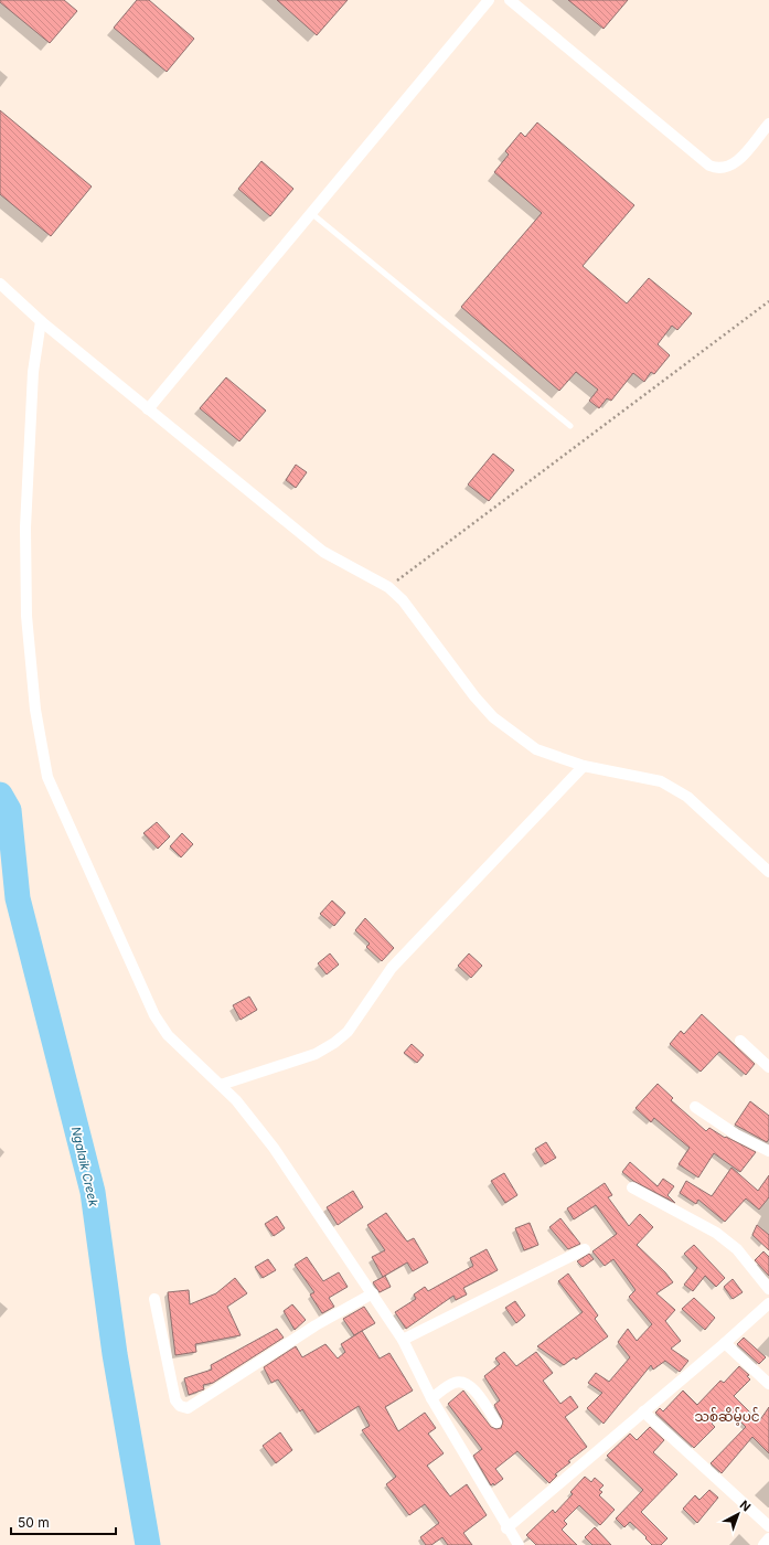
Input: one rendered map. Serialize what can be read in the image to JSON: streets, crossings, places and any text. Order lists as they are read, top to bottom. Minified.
{"districts":["သစ်ဆိမ့်ပင်"],"water":["Ngalaik Creek"],"scale_bar":"50 m","north":"top right"}
